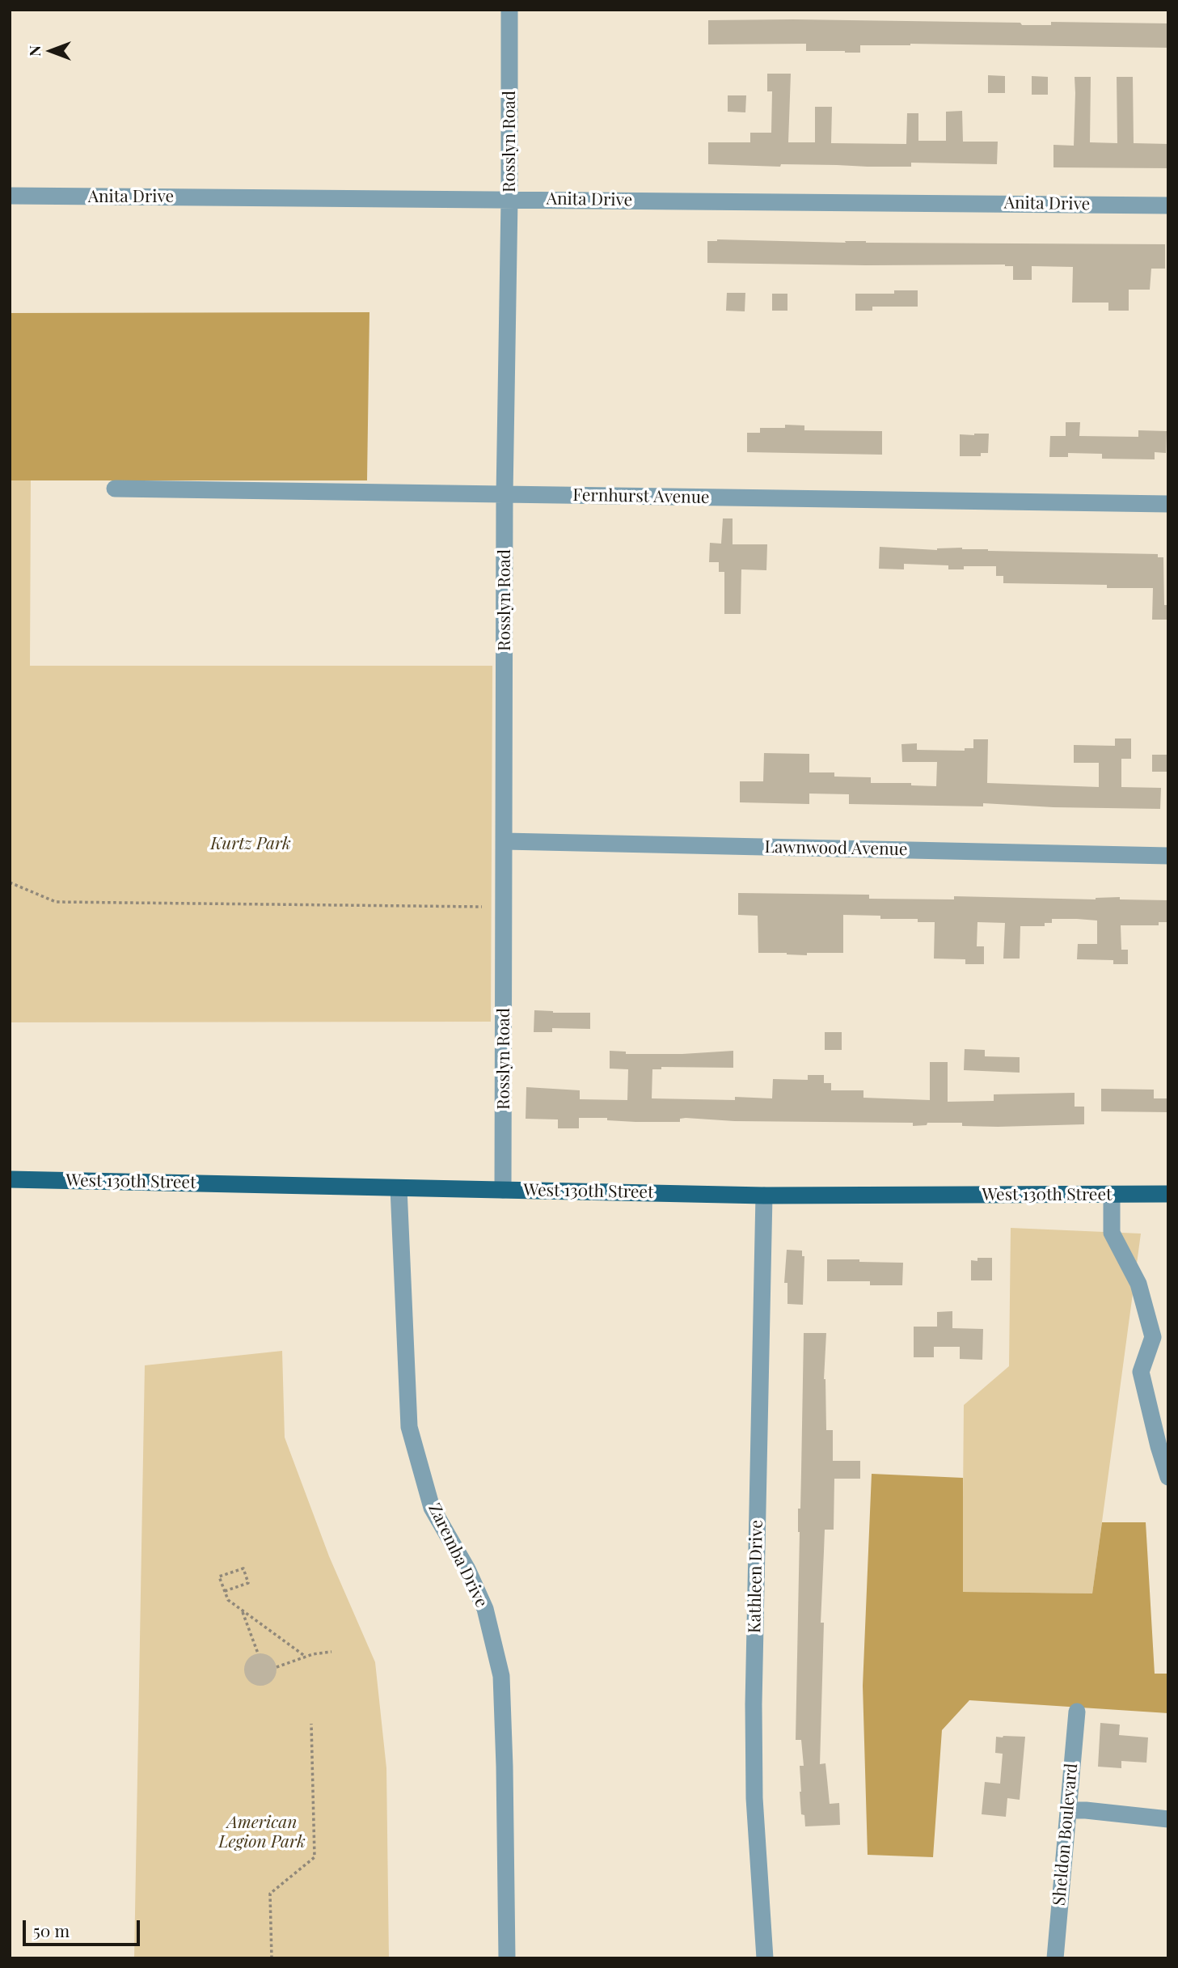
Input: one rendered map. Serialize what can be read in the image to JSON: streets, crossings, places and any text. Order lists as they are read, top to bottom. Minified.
{"streets":{"main road":["West 130th Street"],"street":["Rosslyn Road","Anita Drive","Fernhurst Avenue","Lawnwood Avenue","Zaremba Drive","Kathleen Drive","Sheldon Boulevard"]},"crossings":[["Rosslyn Road","Anita Drive"],["Rosslyn Road","Fernhurst Avenue"],["Rosslyn Road","Lawnwood Avenue"],["Rosslyn Road","West 130th Street"],["West 130th Street","Zaremba Drive"],["West 130th Street","Kathleen Drive"]],"parks":["Kurtz Park","American Legion Park"],"scale_bar":"50 m","north":"left"}
